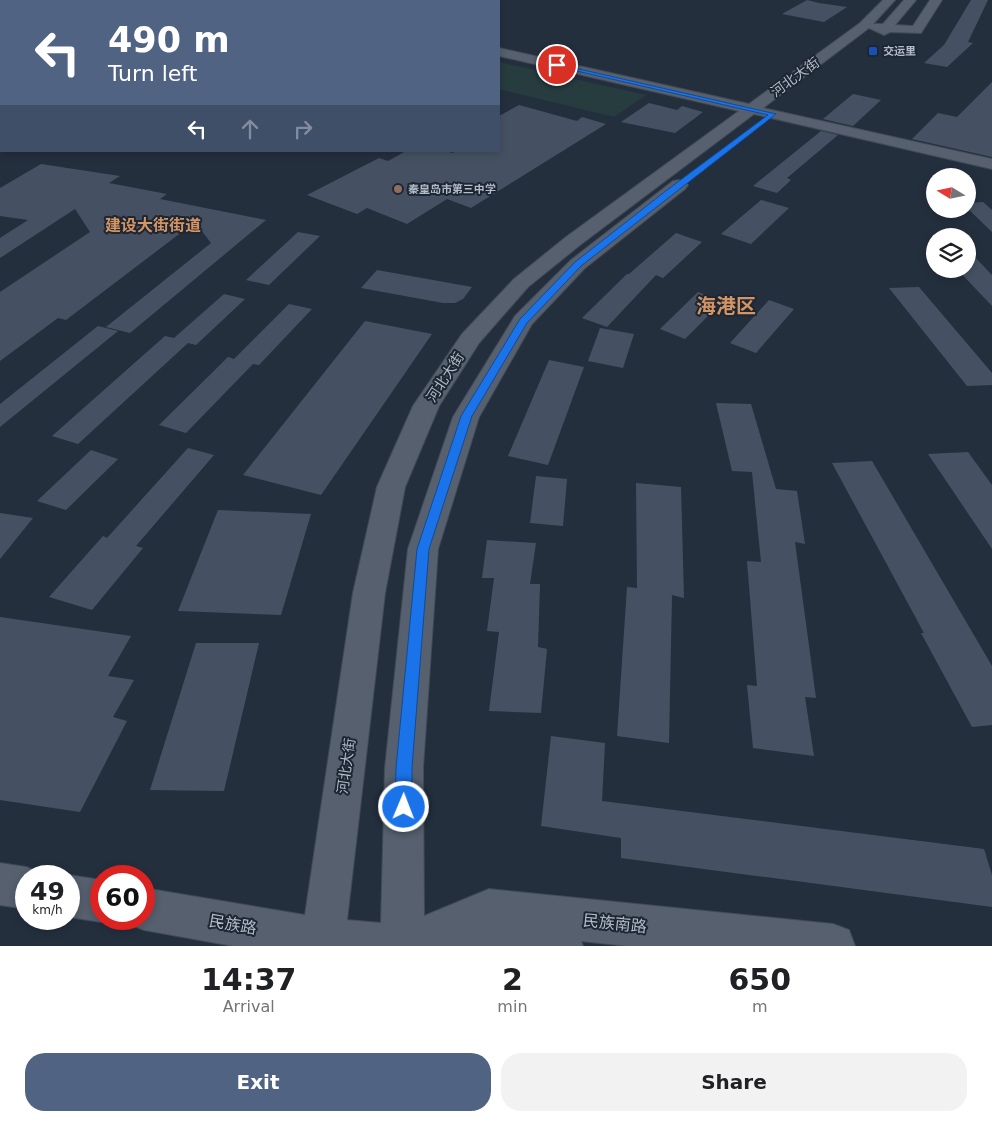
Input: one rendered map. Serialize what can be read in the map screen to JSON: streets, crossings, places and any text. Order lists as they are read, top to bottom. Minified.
{"streets":{"main road":["河北大街","民族南路","民族路"]},"crossings":[["河北大街","民族路"]],"districts":["建设大街街道","海港区"],"places":{"transit":["交运里"],"other":["秦皇岛市第三中学"]},"north":"left","page":{"turn":["490 m","Turn left"],"speed":"49 km/h","limit":"60","eta":["14:37","Arrival","2","min","650","m"],"buttons":["Exit","Share"]}}
